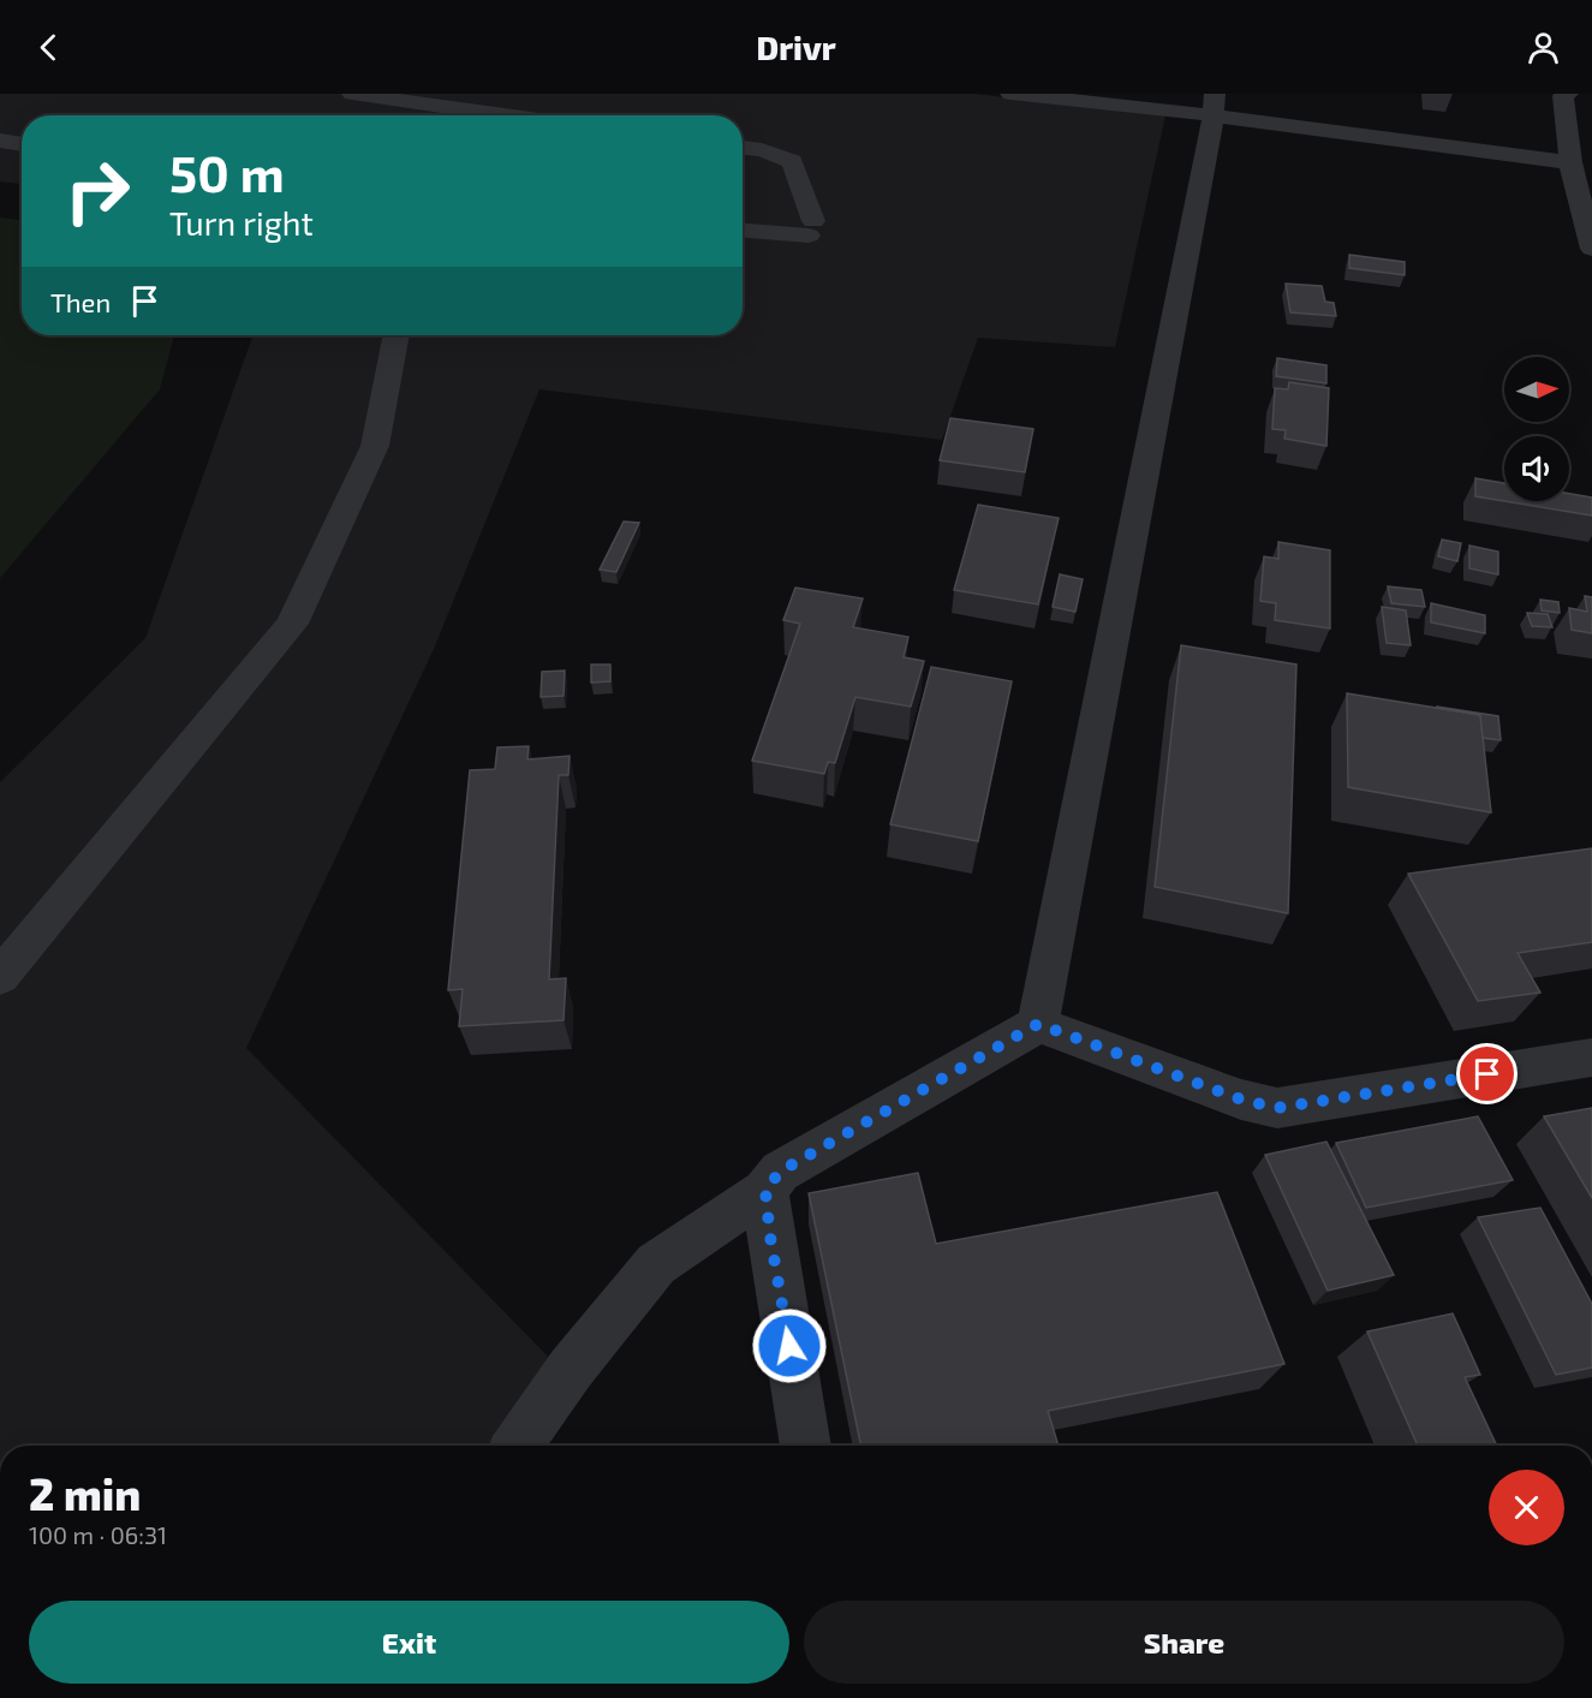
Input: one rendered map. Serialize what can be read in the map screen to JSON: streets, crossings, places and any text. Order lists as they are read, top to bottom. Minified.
{"north":"right","page":{"header":"Drivr","turn":["50 m","Turn right"],"then":"Then","heading":["2 min","100 m · 06:31"],"buttons":["Exit","Share"]}}
